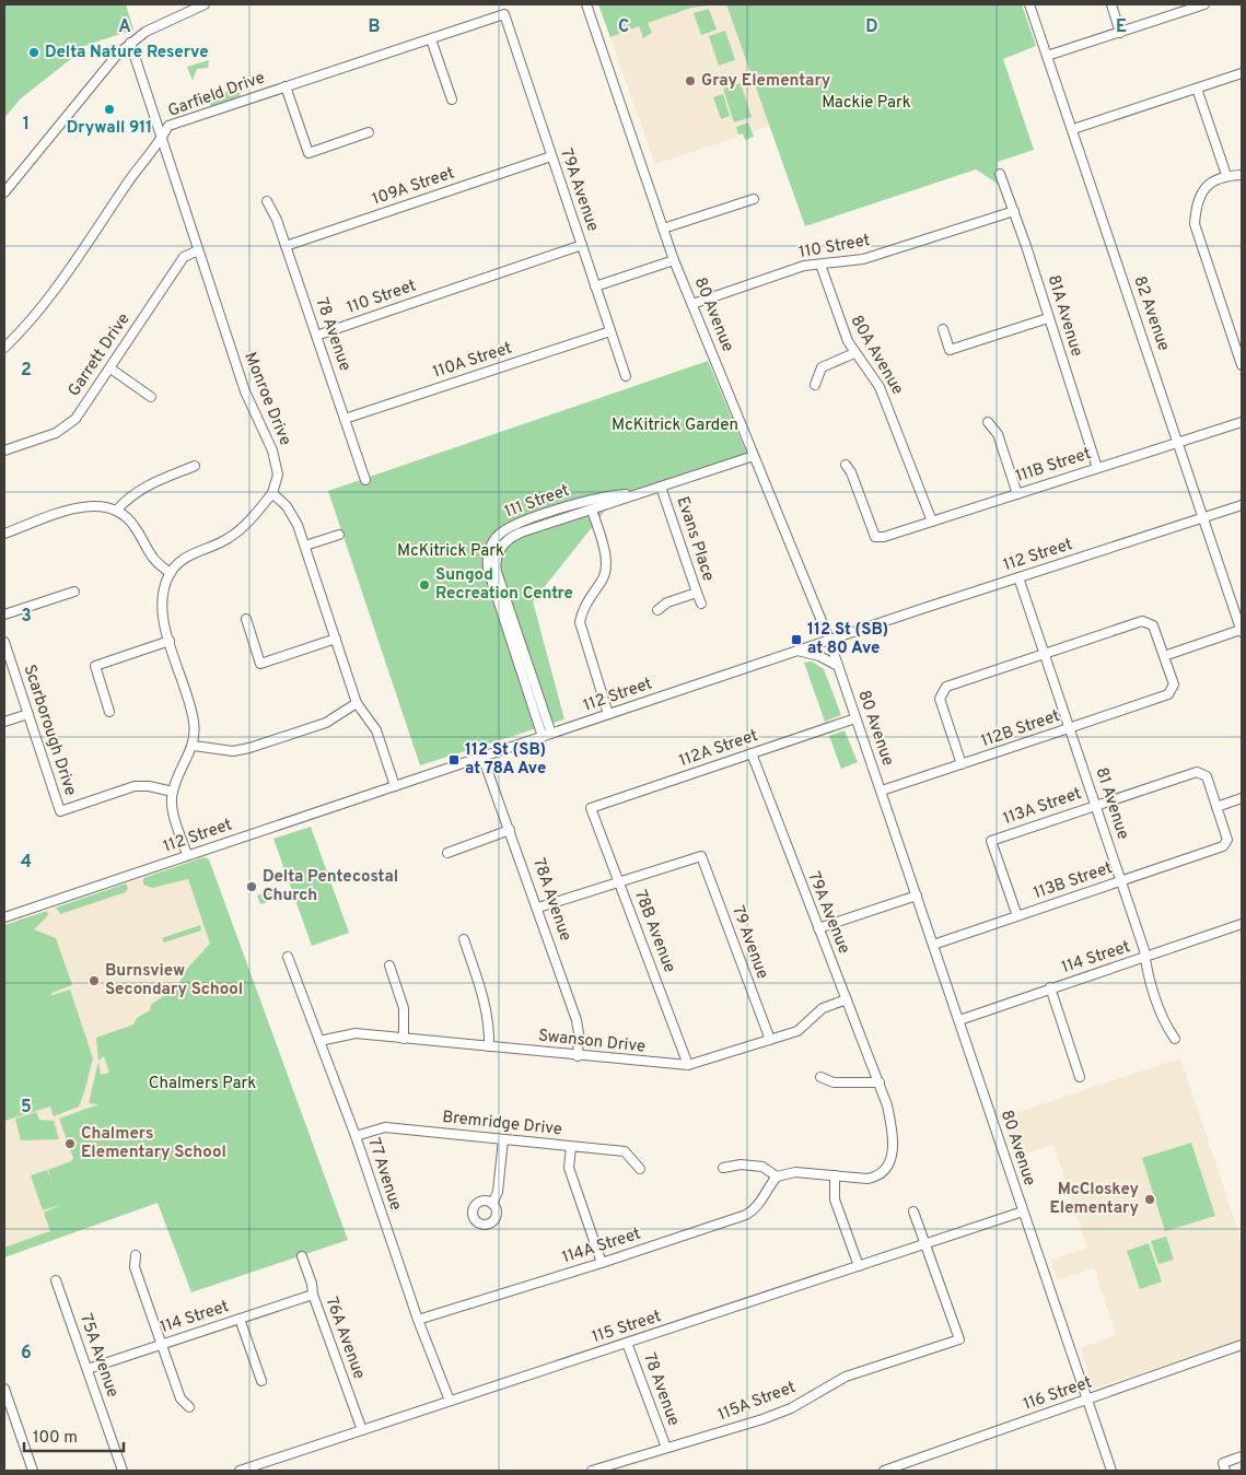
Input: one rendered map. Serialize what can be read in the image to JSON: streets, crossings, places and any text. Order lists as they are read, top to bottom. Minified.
{"streets":{"street":["Garfield Drive","109A Street","79A Avenue","110 Street","82 Avenue","80 Avenue","81A Avenue","78 Avenue","Garrett Drive","80A Avenue","110A Street","Monroe Drive","111B Street","111 Street","Evans Place","112 Street","112B Street","Scarborough Drive","112A Street","81 Avenue","113A Street","113B Street","78A Avenue","78B Avenue","79 Avenue","114 Street","Swanson Drive","Bremridge Drive","77 Avenue","114A Street","115 Street","76A Avenue","75A Avenue","116 Street","115A Street"]},"crossings":[["Garfield Drive","79A Avenue"],["Garfield Drive","Monroe Drive"],["109A Street","79A Avenue"],["109A Street","78 Avenue"],["79A Avenue","110 Street"],["79A Avenue","110A Street"],["79A Avenue","112A Street"],["79A Avenue","Swanson Drive"],["110 Street","80 Avenue"],["110 Street","81A Avenue"],["110 Street","78 Avenue"],["110 Street","80A Avenue"],["82 Avenue","111B Street"],["82 Avenue","112 Street"],["80 Avenue","111 Street"],["80 Avenue","112 Street"],["80 Avenue","112B Street"],["80 Avenue","112A Street"],["80 Avenue","113B Street"],["80 Avenue","114 Street"],["80 Avenue","115 Street"],["80 Avenue","116 Street"],["81A Avenue","111B Street"],["78 Avenue","110A Street"],["78 Avenue","115 Street"],["78 Avenue","115A Street"],["Garrett Drive","Monroe Drive"],["80A Avenue","111B Street"],["111 Street","Evans Place"],["111 Street","112 Street"],["112 Street","81 Avenue"],["112 Street","78A Avenue"],["112B Street","81 Avenue"],["112A Street","78B Avenue"],["81 Avenue","113A Street"],["81 Avenue","113B Street"],["81 Avenue","114 Street"],["113A Street","113B Street"],["78A Avenue","Swanson Drive"],["78B Avenue","79 Avenue"],["78B Avenue","Swanson Drive"],["79 Avenue","Swanson Drive"],["114 Street","76A Avenue"],["114 Street","75A Avenue"],["Swanson Drive","77 Avenue"],["Bremridge Drive","77 Avenue"],["77 Avenue","114A Street"],["77 Avenue","115 Street"],["115 Street","76A Avenue"],["115 Street","115A Street"]],"parks":["Mackie Park","McKitrick Garden","McKitrick Park","Chalmers Park"],"places":{"other":["Delta Nature Reserve","Gray Elementary","Drywall 911","Sungod Recreation Centre","Delta Pentecostal Church","Burnsview Secondary School","Chalmers Elementary School","McCloskey Elementary"],"transit":["112 St (SB) at 80 Ave","112 St (SB) at 78A Ave"]},"scale_bar":"100 m","grid":{"columns":["A","B","C","D","E"],"rows":["1","2","3","4","5","6"]}}
